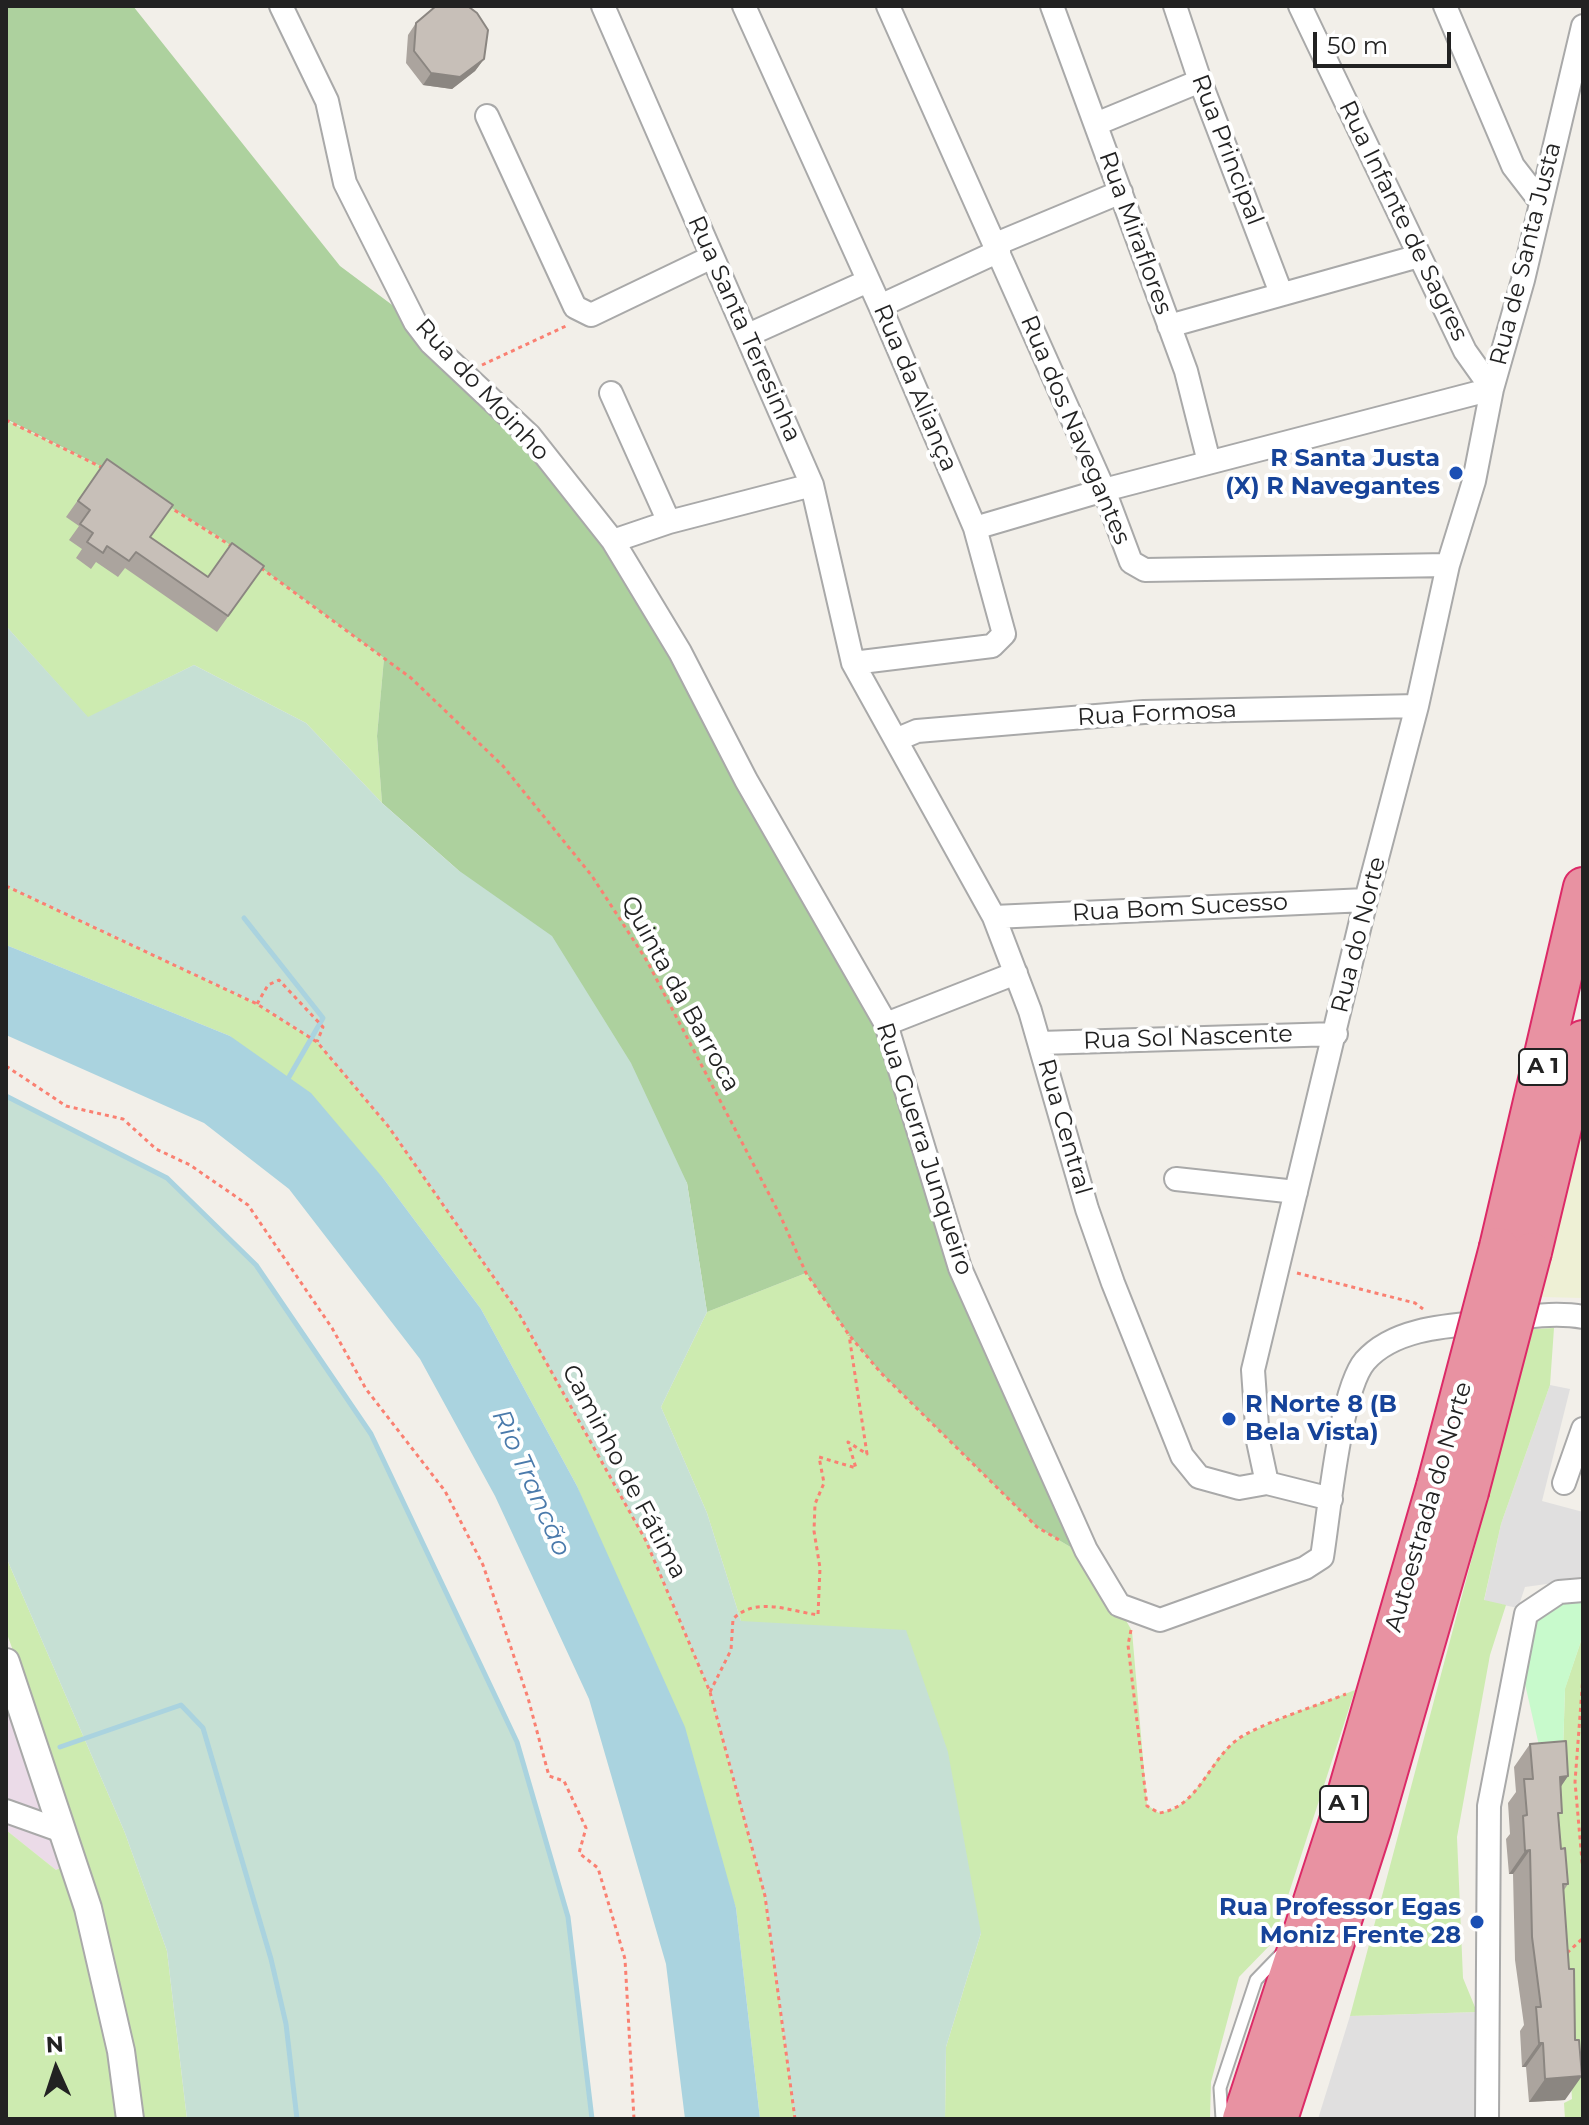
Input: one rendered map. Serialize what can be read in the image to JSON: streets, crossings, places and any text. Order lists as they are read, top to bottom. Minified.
{"streets":{"highway":["A 1","Autoestrada do Norte"],"street":["Rua Principal","Rua Infante de Sagres","Rua Miraflores","Rua de Santa Justa","Rua Santa Teresinha","Rua da Aliança","Rua do Moinho","Rua dos Navegantes","Rua Formosa","Rua Bom Sucesso","Rua do Norte","Rua Sol Nascente","Rua Central","Rua Guerra Junqueiro"],"path":["Quinta da Barroca","Caminho de Fátima"]},"crossings":[["Rua Infante de Sagres","Rua de Santa Justa"],["Rua Infante de Sagres","Rua do Norte"],["Rua de Santa Justa","Rua do Norte"],["Rua Santa Teresinha","Rua da Aliança"],["Rua Santa Teresinha","Rua Central"],["Rua da Aliança","Rua Central"],["Rua do Moinho","Rua Guerra Junqueiro"],["Rua dos Navegantes","Rua do Norte"],["Rua Formosa","Rua do Norte"],["Rua Formosa","Rua Central"],["Rua Bom Sucesso","Rua do Norte"],["Rua Bom Sucesso","Rua Central"],["Rua do Norte","Rua Sol Nascente"],["Rua do Norte","Rua Central"],["Quinta da Barroca","Rua Guerra Junqueiro"],["Rua Sol Nascente","Rua Central"],["Rua Central","Rua Guerra Junqueiro"]],"water":["Rio Trancão"],"places":["R Santa Justa (X) R Navegantes","R Norte 8 (B Bela Vista)","Rua Professor Egas Moniz Frente 28"],"scale_bar":"50 m","north":"top"}
